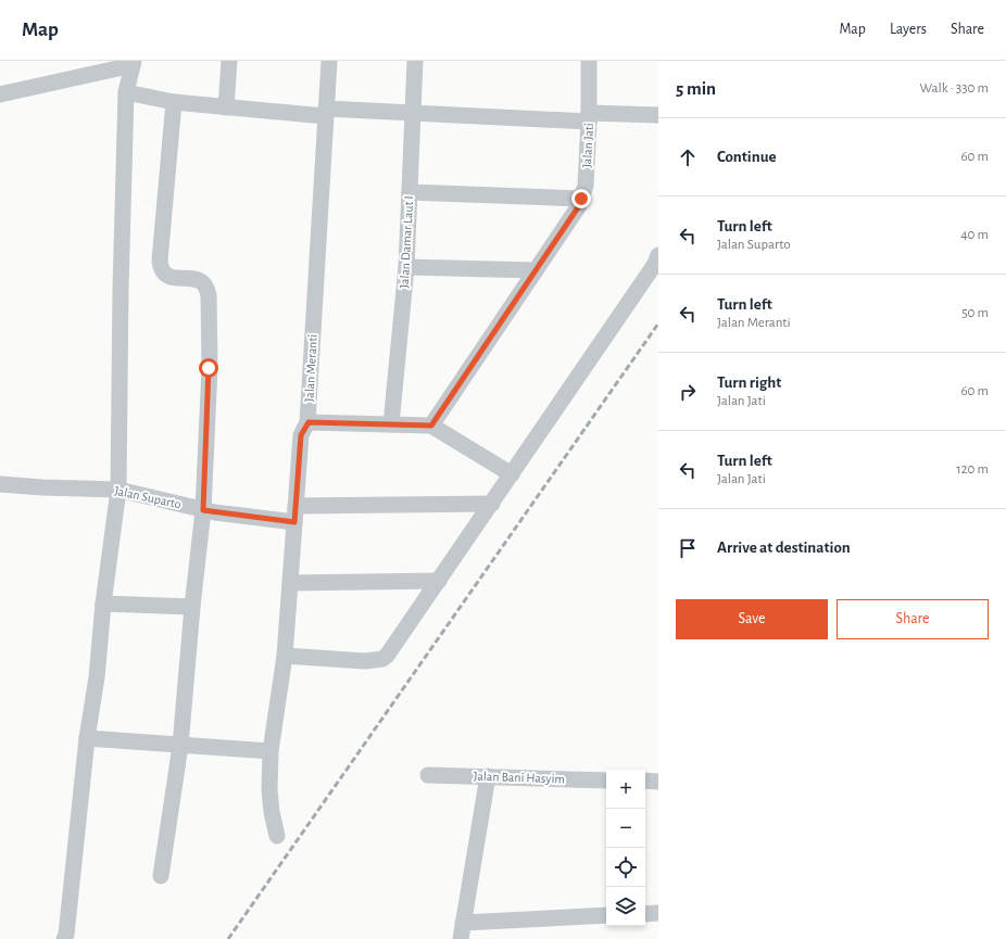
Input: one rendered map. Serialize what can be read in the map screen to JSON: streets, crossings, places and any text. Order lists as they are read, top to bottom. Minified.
{"streets":{"street":["Jalan Jati","Jalan Damar Laut I","Jalan Meranti","Jalan Suparto","Jalan Bani Hasyim"]},"crossings":[["Jalan Meranti","Jalan Suparto"]],"page":{"header":"Map","nav":["Map","Layers","Share"],"heading":["5 min","Walk · 330 m"],"list":[["Continue","60 m"],["Turn left","Jalan Suparto","40 m"],["Turn left","Jalan Meranti","50 m"],["Turn right","Jalan Jati","60 m"],["Turn left","Jalan Jati","120 m"],"Arrive at destination"],"buttons":["Save","Share"],"map_buttons":["+","−"]}}
